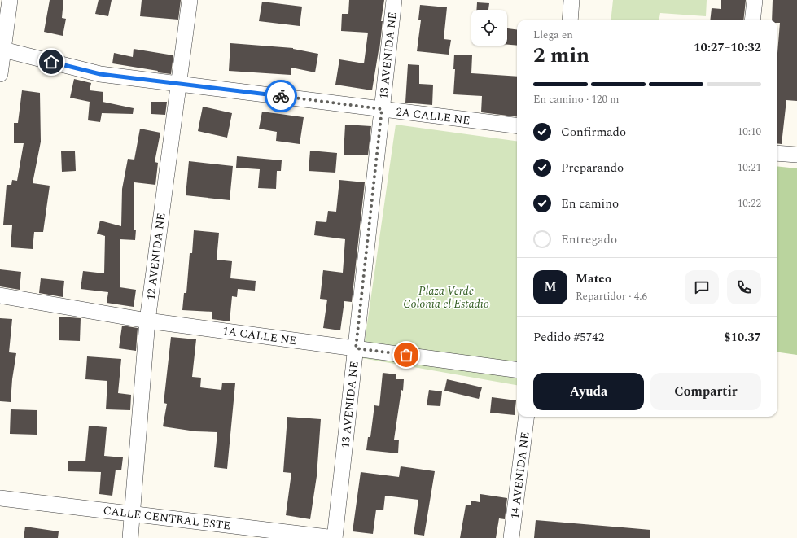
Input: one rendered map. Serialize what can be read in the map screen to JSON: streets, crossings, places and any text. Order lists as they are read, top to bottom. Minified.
{"streets":{"street":["13 AVENIDA NE","2A CALLE NE","12 AVENIDA NE","1A CALLE NE","14 AVENIDA NE","CALLE CENTRAL ESTE"]},"crossings":[["13 AVENIDA NE","2A CALLE NE"],["13 AVENIDA NE","1A CALLE NE"],["13 AVENIDA NE","CALLE CENTRAL ESTE"],["2A CALLE NE","12 AVENIDA NE"],["12 AVENIDA NE","1A CALLE NE"],["12 AVENIDA NE","CALLE CENTRAL ESTE"]],"parks":["Plaza Verde Colonia el Estadio"],"page":{"heading":["2 min","Llega en","10:27–10:32"],"panel":["Mateo","Repartidor · 4.6","Pedido #5742","$10.37"],"bar":"En camino · 120 m","list":[["Confirmado","10:10"],["Preparando","10:21"],["En camino","10:22"],"Entregado"],"round":"M","buttons":["Ayuda","Compartir"]}}
